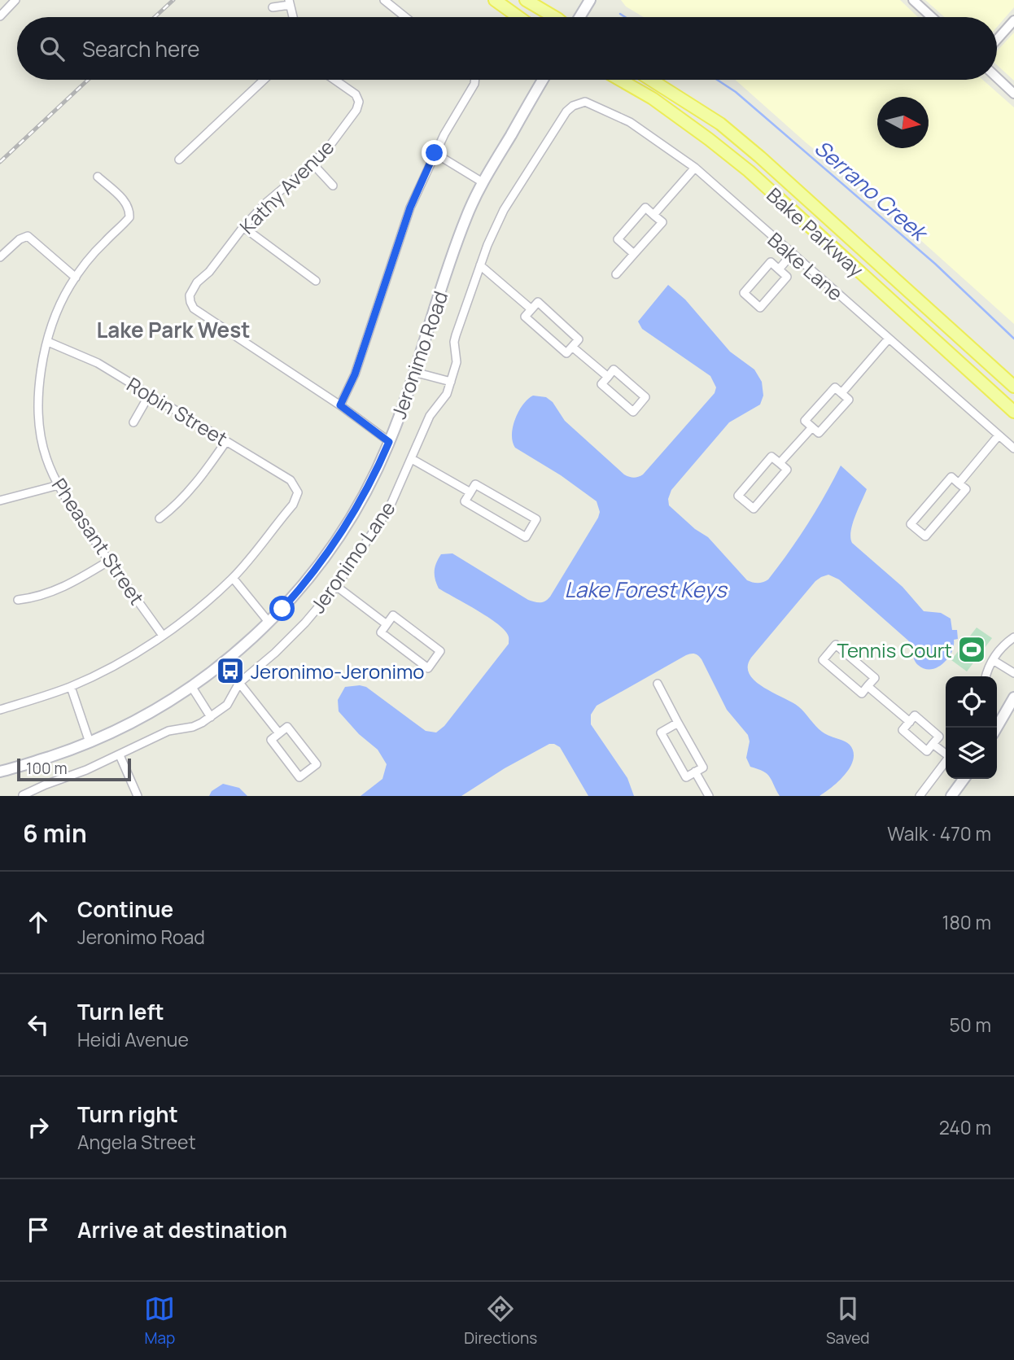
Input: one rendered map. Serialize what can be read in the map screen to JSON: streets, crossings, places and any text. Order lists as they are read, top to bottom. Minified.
{"streets":{"main road":["Bake Parkway","Jeronimo Road"],"street":["Kathy Avenue","Bake Lane","Robin Street","Pheasant Street","Jeronimo Lane"]},"crossings":[["Bake Lane","Jeronimo Lane"],["Robin Street","Pheasant Street"]],"districts":["Lake Park West"],"water":["Serrano Creek","Lake Forest Keys"],"places":{"sports":["Tennis Court"],"bus stop":["Jeronimo-Jeronimo"]},"scale_bar":"100 m","north":"right","page":{"search":"Search here","scale":"100 m","heading":["6 min","Walk · 470 m"],"list":[["Continue","Jeronimo Road","180 m"],["Turn left","Heidi Avenue","50 m"],["Turn right","Angela Street","240 m"],"Arrive at destination"],"nav":["Map","Directions","Saved"]}}
